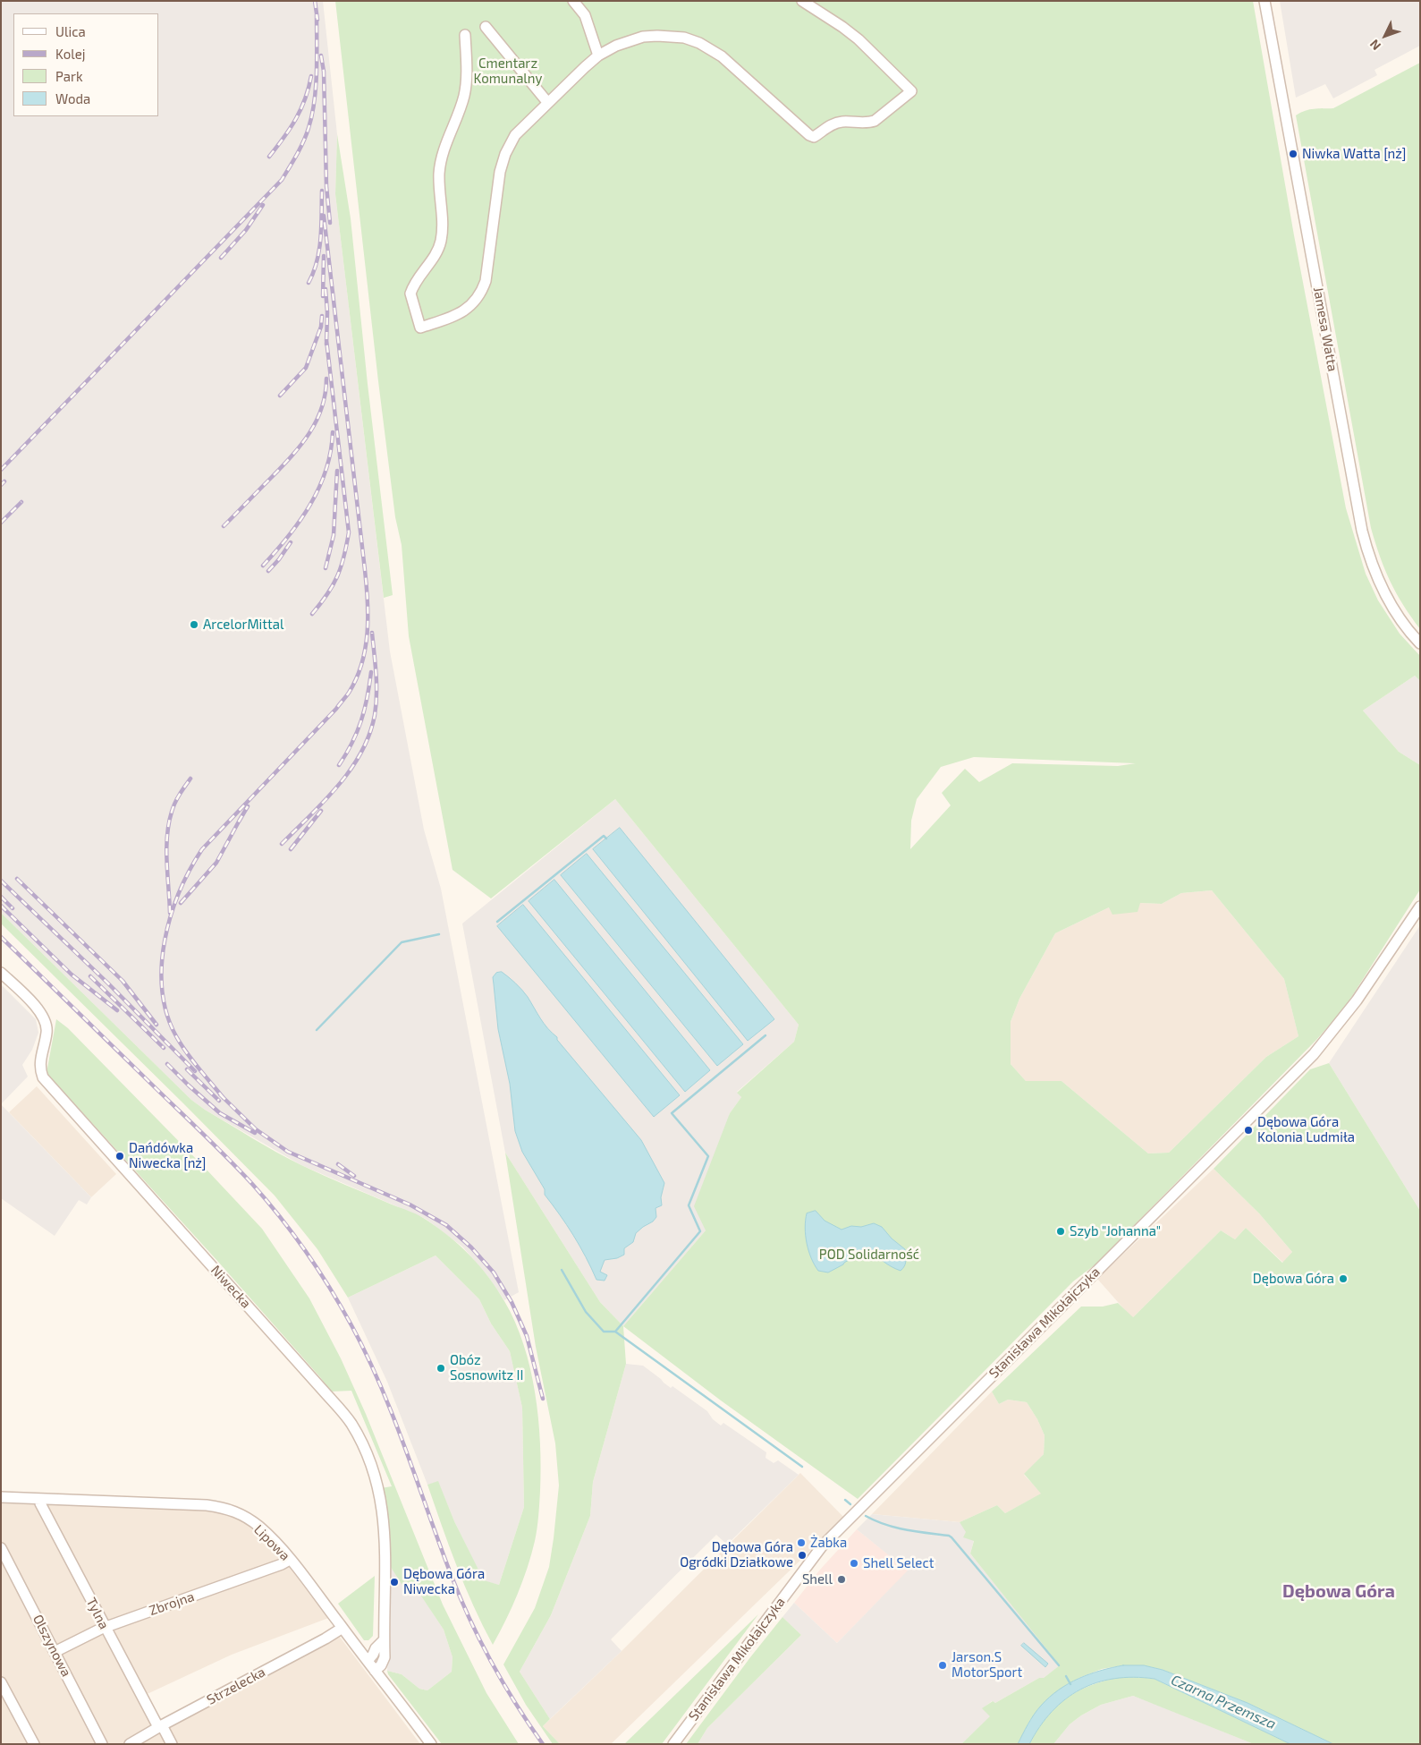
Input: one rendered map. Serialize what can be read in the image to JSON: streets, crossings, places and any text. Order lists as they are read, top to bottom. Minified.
{"streets":{"street":["Jamesa Watta","Niwecka","Stanisława Mikołajczyka","Lipowa","Zbrojna","Tylna","Olszynowa","Strzelecka"]},"crossings":[["Niwecka","Lipowa"],["Lipowa","Zbrojna"],["Lipowa","Tylna"],["Lipowa","Strzelecka"],["Zbrojna","Tylna"],["Zbrojna","Olszynowa"],["Tylna","Strzelecka"]],"districts":["Dębowa Góra"],"water":["Czarna Przemsza"],"parks":["Cmentarz Komunalny","POD Solidarność"],"places":["Niwka Watta [nż]","ArcelorMittal","Dębowa Góra Kolonia Ludmiła","Dańdówka Niwecka [nż]","Szyb \"Johanna\"","Dębowa Góra","Obóz Sosnowitz II","Żabka","Dębowa Góra Ogródki Działkowe","Shell Select","Shell","Dębowa Góra Niwecka","Jarson.S MotorSport"],"legend":["Ulica","Kolej","Park","Woda"],"north":"bottom left"}
